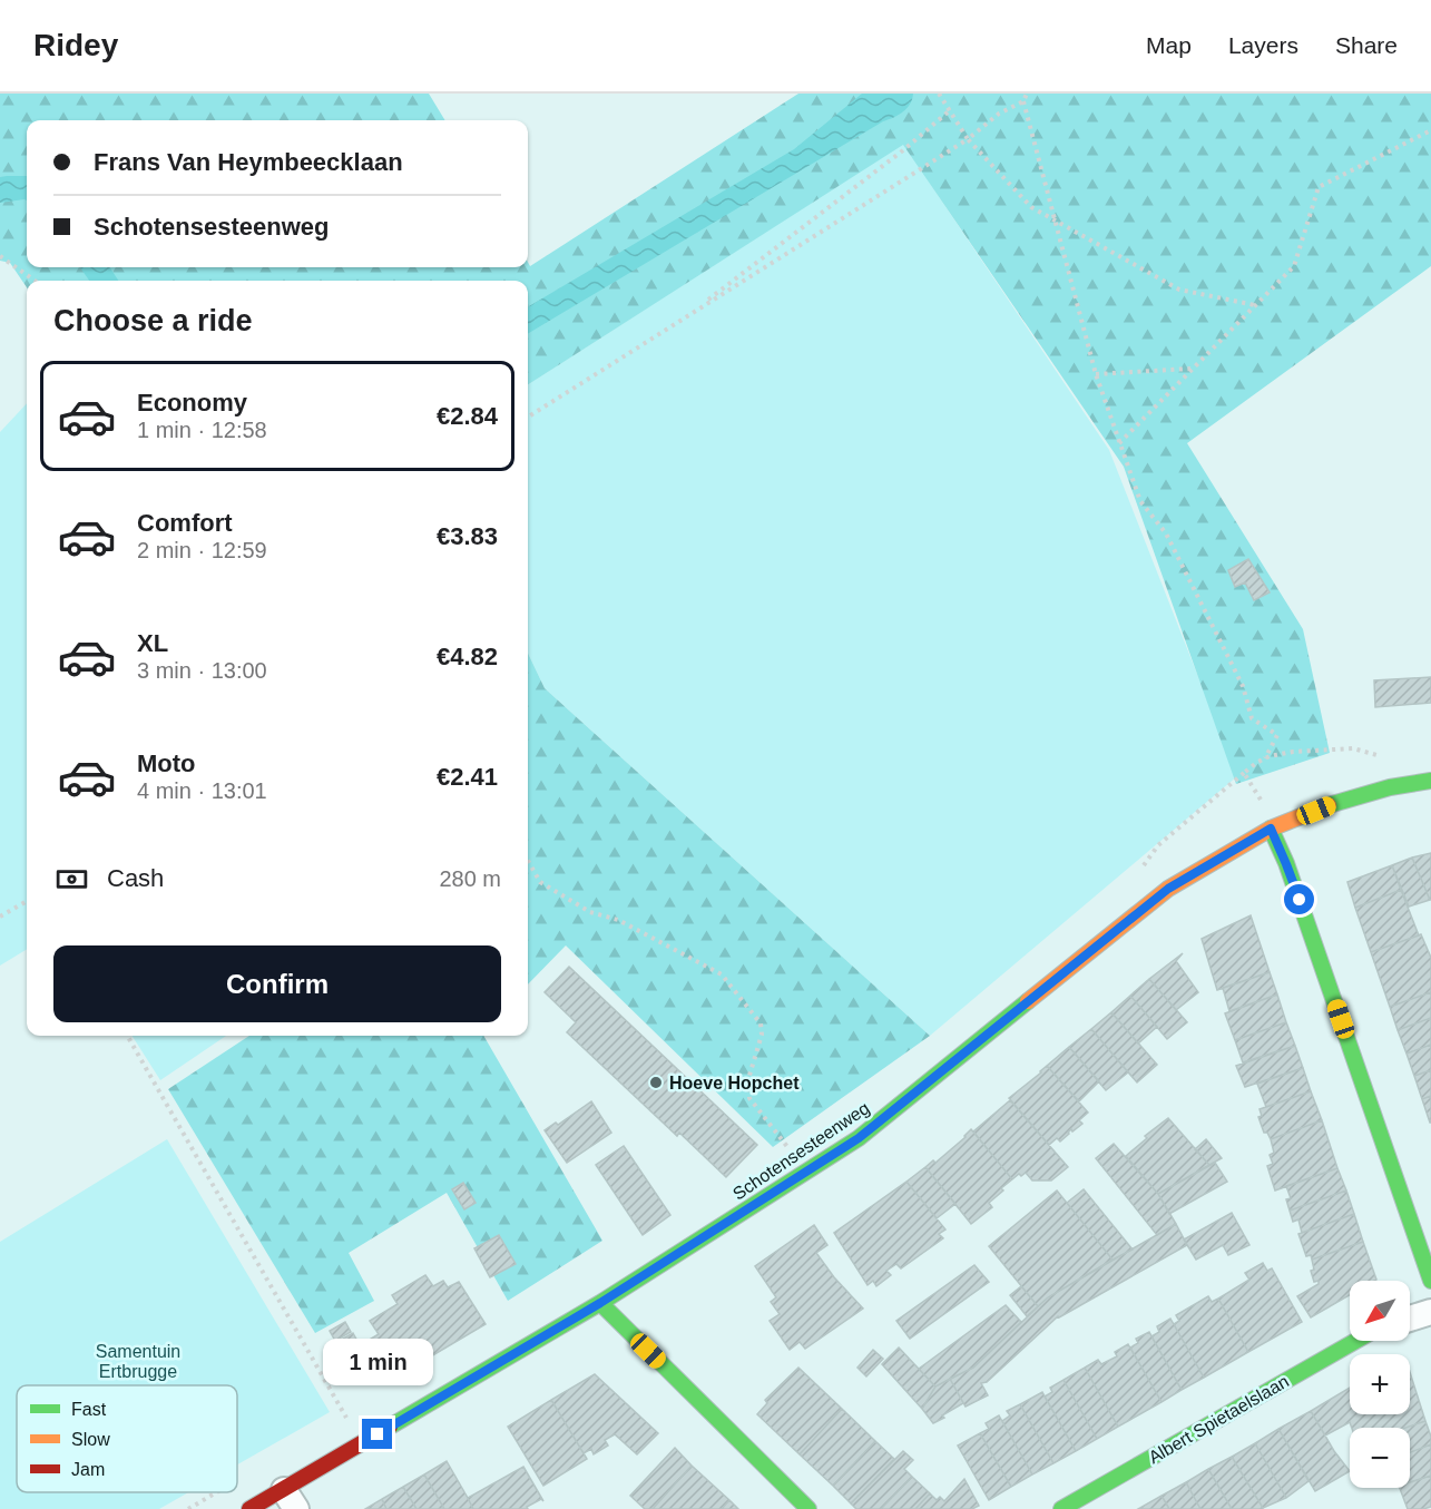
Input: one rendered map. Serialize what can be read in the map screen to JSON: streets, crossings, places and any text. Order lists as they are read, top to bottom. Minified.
{"streets":{"street":["Schotensesteenweg","Albert Spietaelslaan"]},"parks":["Samentuin Ertbrugge"],"places":["Hoeve Hopchet"],"legend":["Fast","Slow","Jam"],"north":"bottom left","page":{"header":"Ridey","nav":["Map","Layers","Share"],"banner":["Frans Van Heymbeecklaan","Schotensesteenweg"],"heading":"Choose a ride","list":[{"name":"Economy","note":"1 min · 12:58","value":"€2.84"},{"name":"Comfort","note":"2 min · 12:59","value":"€3.83"},{"name":"XL","note":"3 min · 13:00","value":"€4.82"},{"name":"Moto","note":"4 min · 13:01","value":"€2.41"}],"pay":["Cash","280 m"],"buttons":"Confirm","map_buttons":["+","−"],"bubble":"1 min"}}
